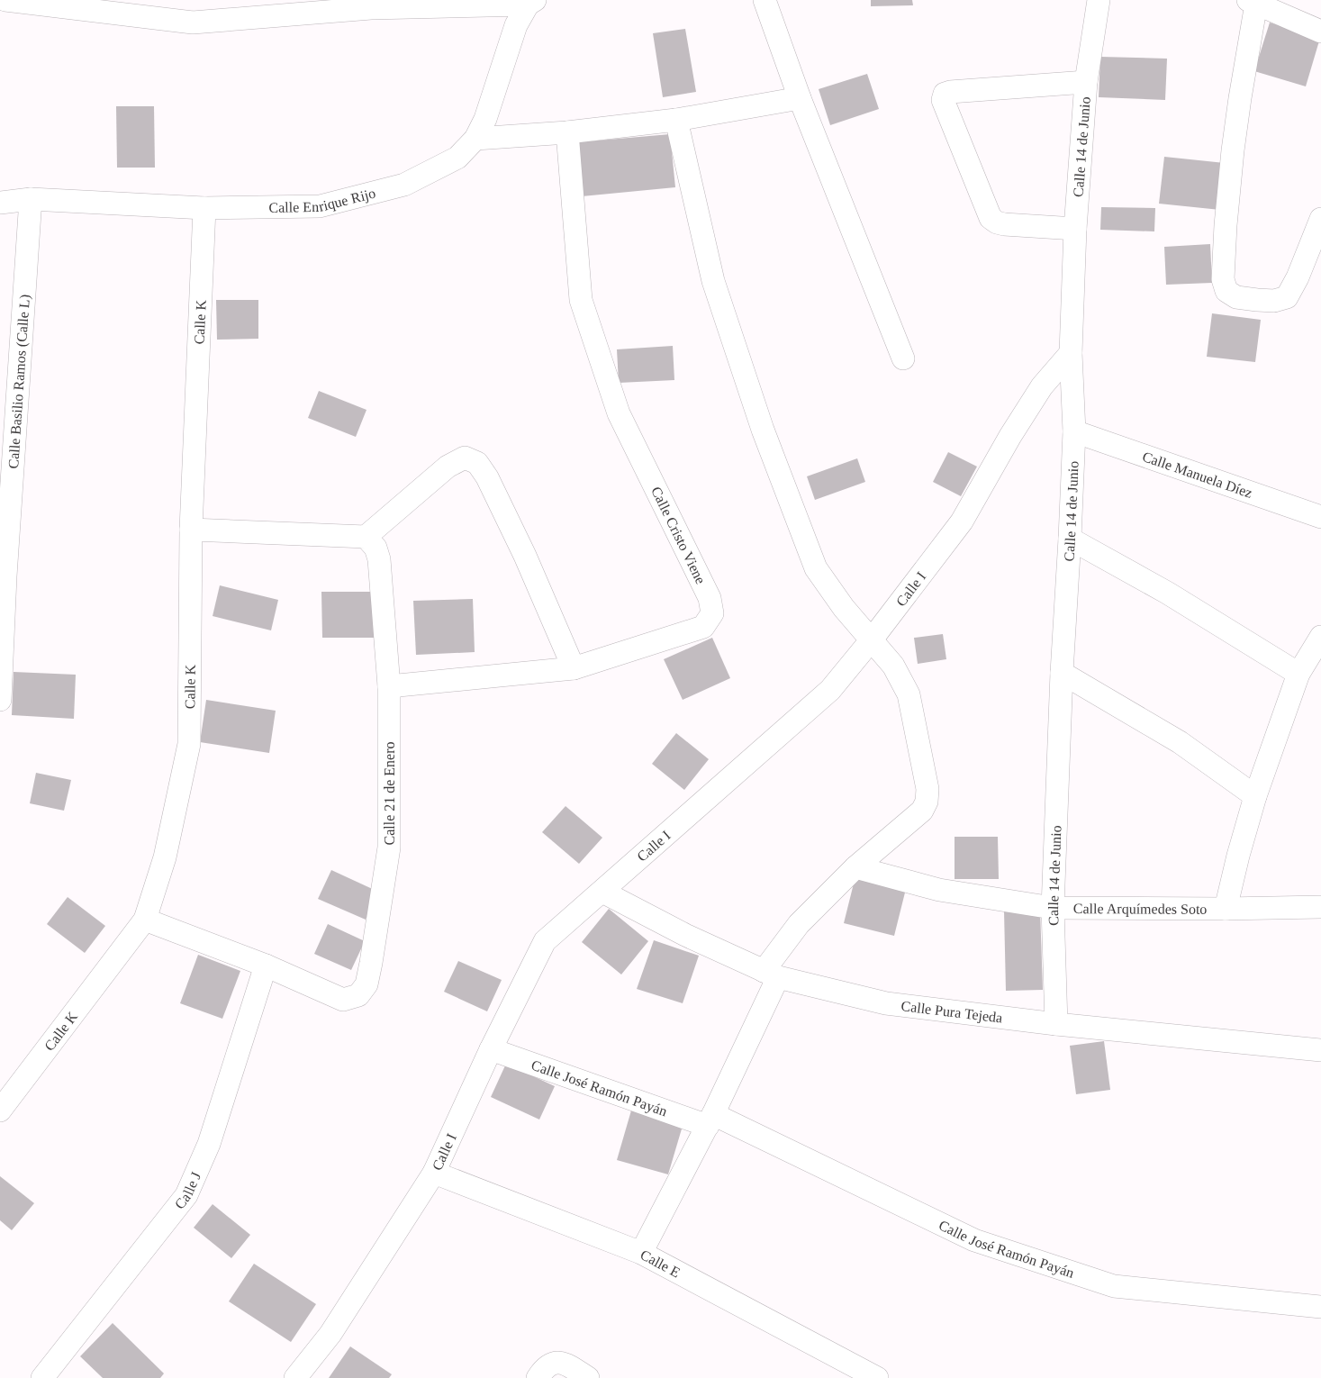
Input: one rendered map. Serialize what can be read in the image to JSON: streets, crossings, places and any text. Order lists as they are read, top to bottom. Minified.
{"streets":{"street":["Calle 14 de Junio","Calle Enrique Rijo","Calle K","Calle Basilio Ramos (Calle L)","Calle Manuela Díez","Calle Cristo Viene","Calle I","Calle 21 de Enero","Calle Arquímedes Soto","Calle Pura Tejeda","Calle José Ramón Payán","Calle J","Calle E"]},"crossings":[["Calle 14 de Junio","Calle Manuela Díez"],["Calle 14 de Junio","Calle I"],["Calle 14 de Junio","Calle Arquímedes Soto"],["Calle 14 de Junio","Calle Pura Tejeda"],["Calle Enrique Rijo","Calle K"],["Calle Enrique Rijo","Calle Basilio Ramos (Calle L)"],["Calle K","Calle 21 de Enero"],["Calle Cristo Viene","Calle 21 de Enero"],["Calle I","Calle Pura Tejeda"],["Calle I","Calle José Ramón Payán"],["Calle I","Calle E"],["Calle 21 de Enero","Calle J"]]}
